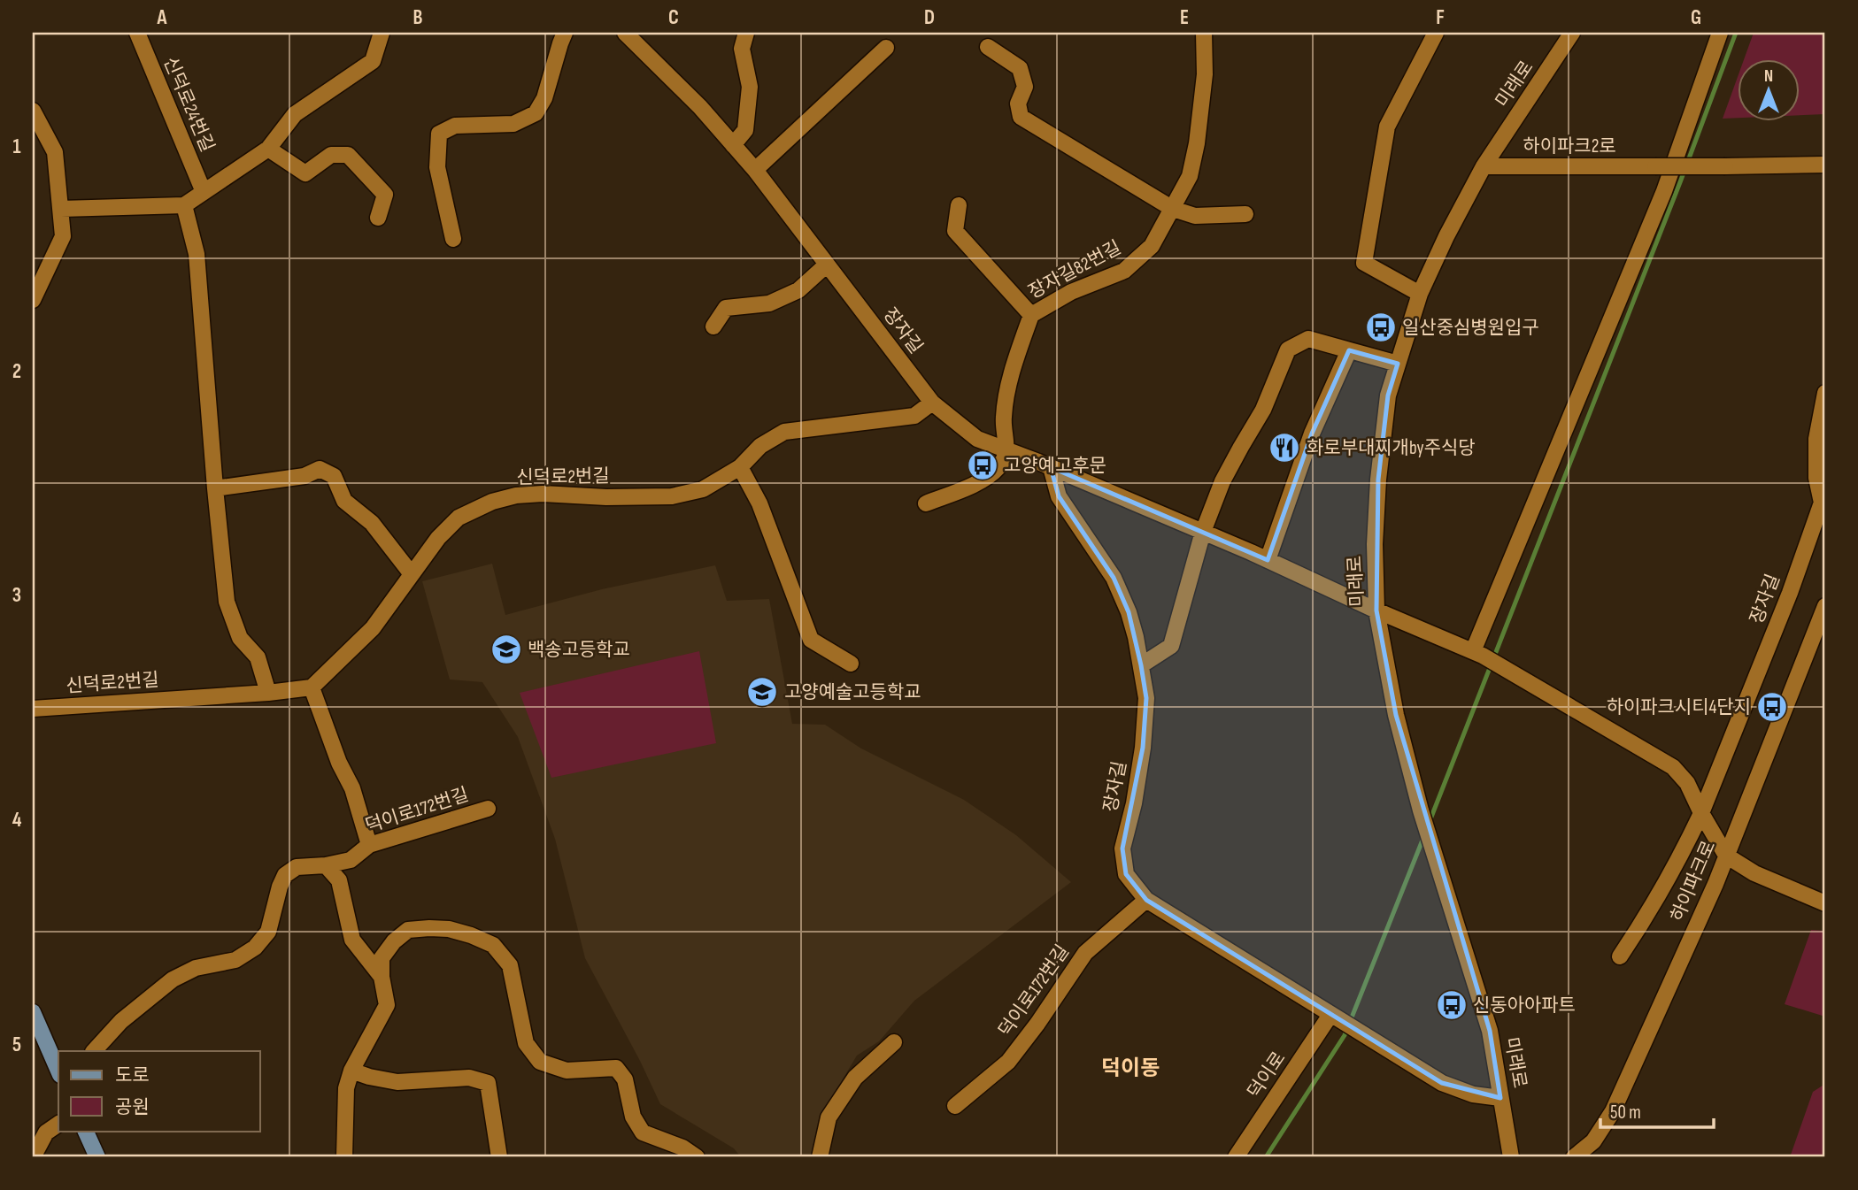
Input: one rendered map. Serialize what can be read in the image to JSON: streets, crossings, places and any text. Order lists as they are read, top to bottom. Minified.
{"streets":{"street":["미래로","신덕로24번길","하이파크2로","장자길82번길","장자길","신덕로2번길","덕이로172번길","하이파크로","덕이로"]},"crossings":[["미래로","하이파크2로"],["미래로","장자길"],["장자길82번길","장자길"],["장자길","신덕로2번길"],["장자길","덕이로172번길"],["장자길","덕이로"]],"districts":["덕이동"],"places":{"bus stop":["일산중심병원입구","고양예고후문","하이파크시티4단지","신동아아파트"],"restaurant":["화로부대찌개by주식당"],"school or university":["백송고등학교","고양예술고등학교"]},"legend":["도로","공원"],"scale_bar":"50 m","north":"top","grid":{"columns":["A","B","C","D","E","F","G"],"rows":["1","2","3","4","5"]}}
